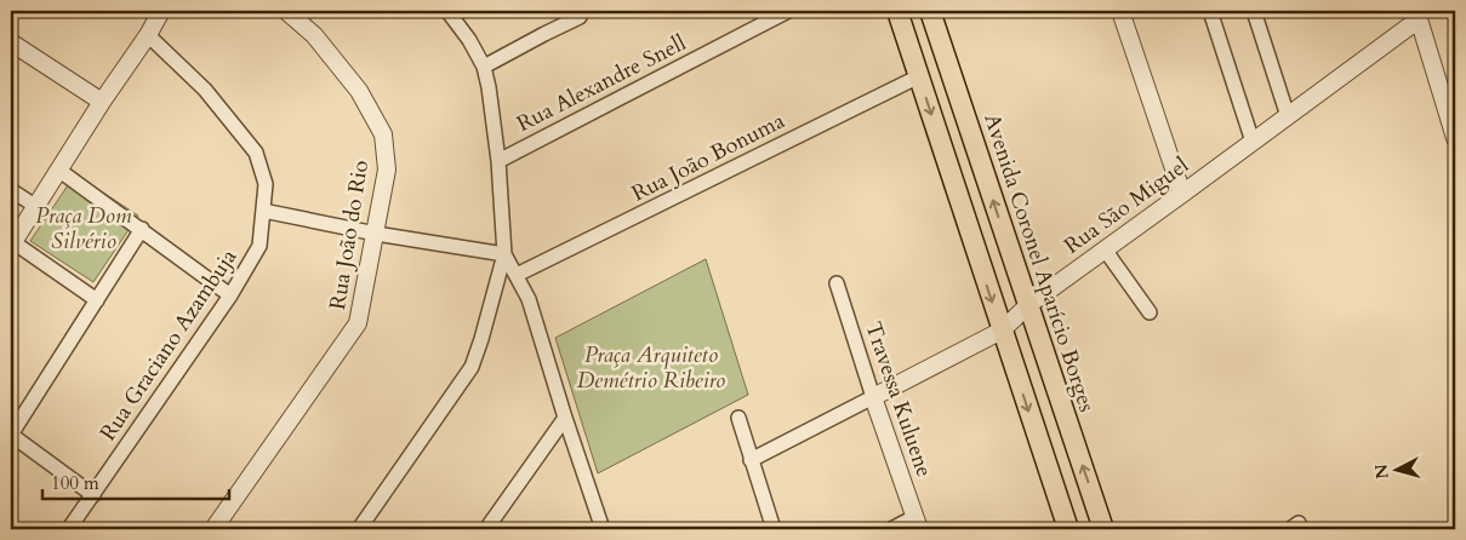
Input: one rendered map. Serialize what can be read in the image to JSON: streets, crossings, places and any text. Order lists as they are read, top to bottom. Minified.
{"streets":{"main road":["Avenida Coronel Aparício Borges"],"street":["Rua Alexandre Snell","Rua João Bonuma","Rua São Miguel","Rua João do Rio","Rua Graciano Azambuja","Travessa Kuluene"]},"crossings":[["Rua São Miguel","Avenida Coronel Aparício Borges"],["Rua São Miguel","Travessa Kuluene"]],"parks":["Praça Dom Silvério","Praça Arquiteto Demétrio Ribeiro"],"scale_bar":"100 m","north":"left"}
